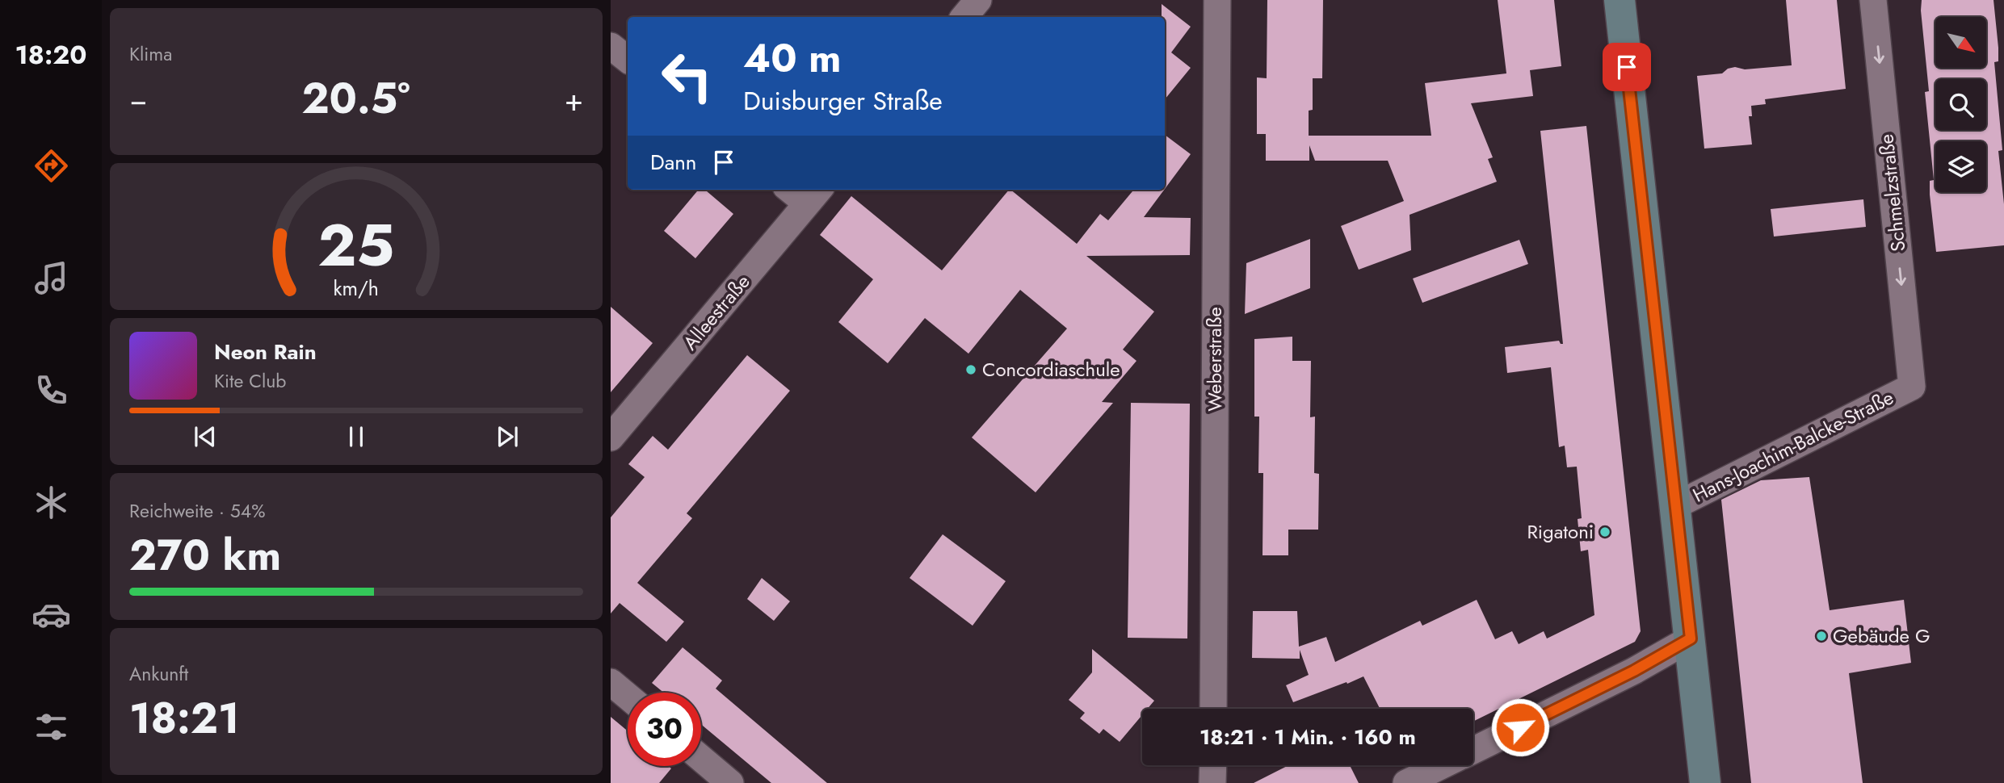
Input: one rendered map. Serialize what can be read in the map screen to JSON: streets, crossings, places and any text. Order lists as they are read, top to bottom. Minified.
{"streets":{"street":["Schmelzstraße","Alleestraße","Weberstraße","Hans-Joachim-Balcke-Straße"]},"crossings":[["Schmelzstraße","Hans-Joachim-Balcke-Straße"]],"one_way":["Schmelzstraße"],"places":["Concordiaschule","Rigatoni","Gebäude G"],"north":"bottom right","page":{"tabs":"18:20","tile":["Klima",["Reichweite · 54%","270 km"],["Ankunft","18:21"]],"turn":["40 m","Duisburger Straße"],"heat":["−","20.5°","+"],"then":"Dann","song":["Neon Rain","Kite Club"],"limit":"30","trip":"18:21 · 1 Min. · 160 m","gauge":["25","km/h"]}}
